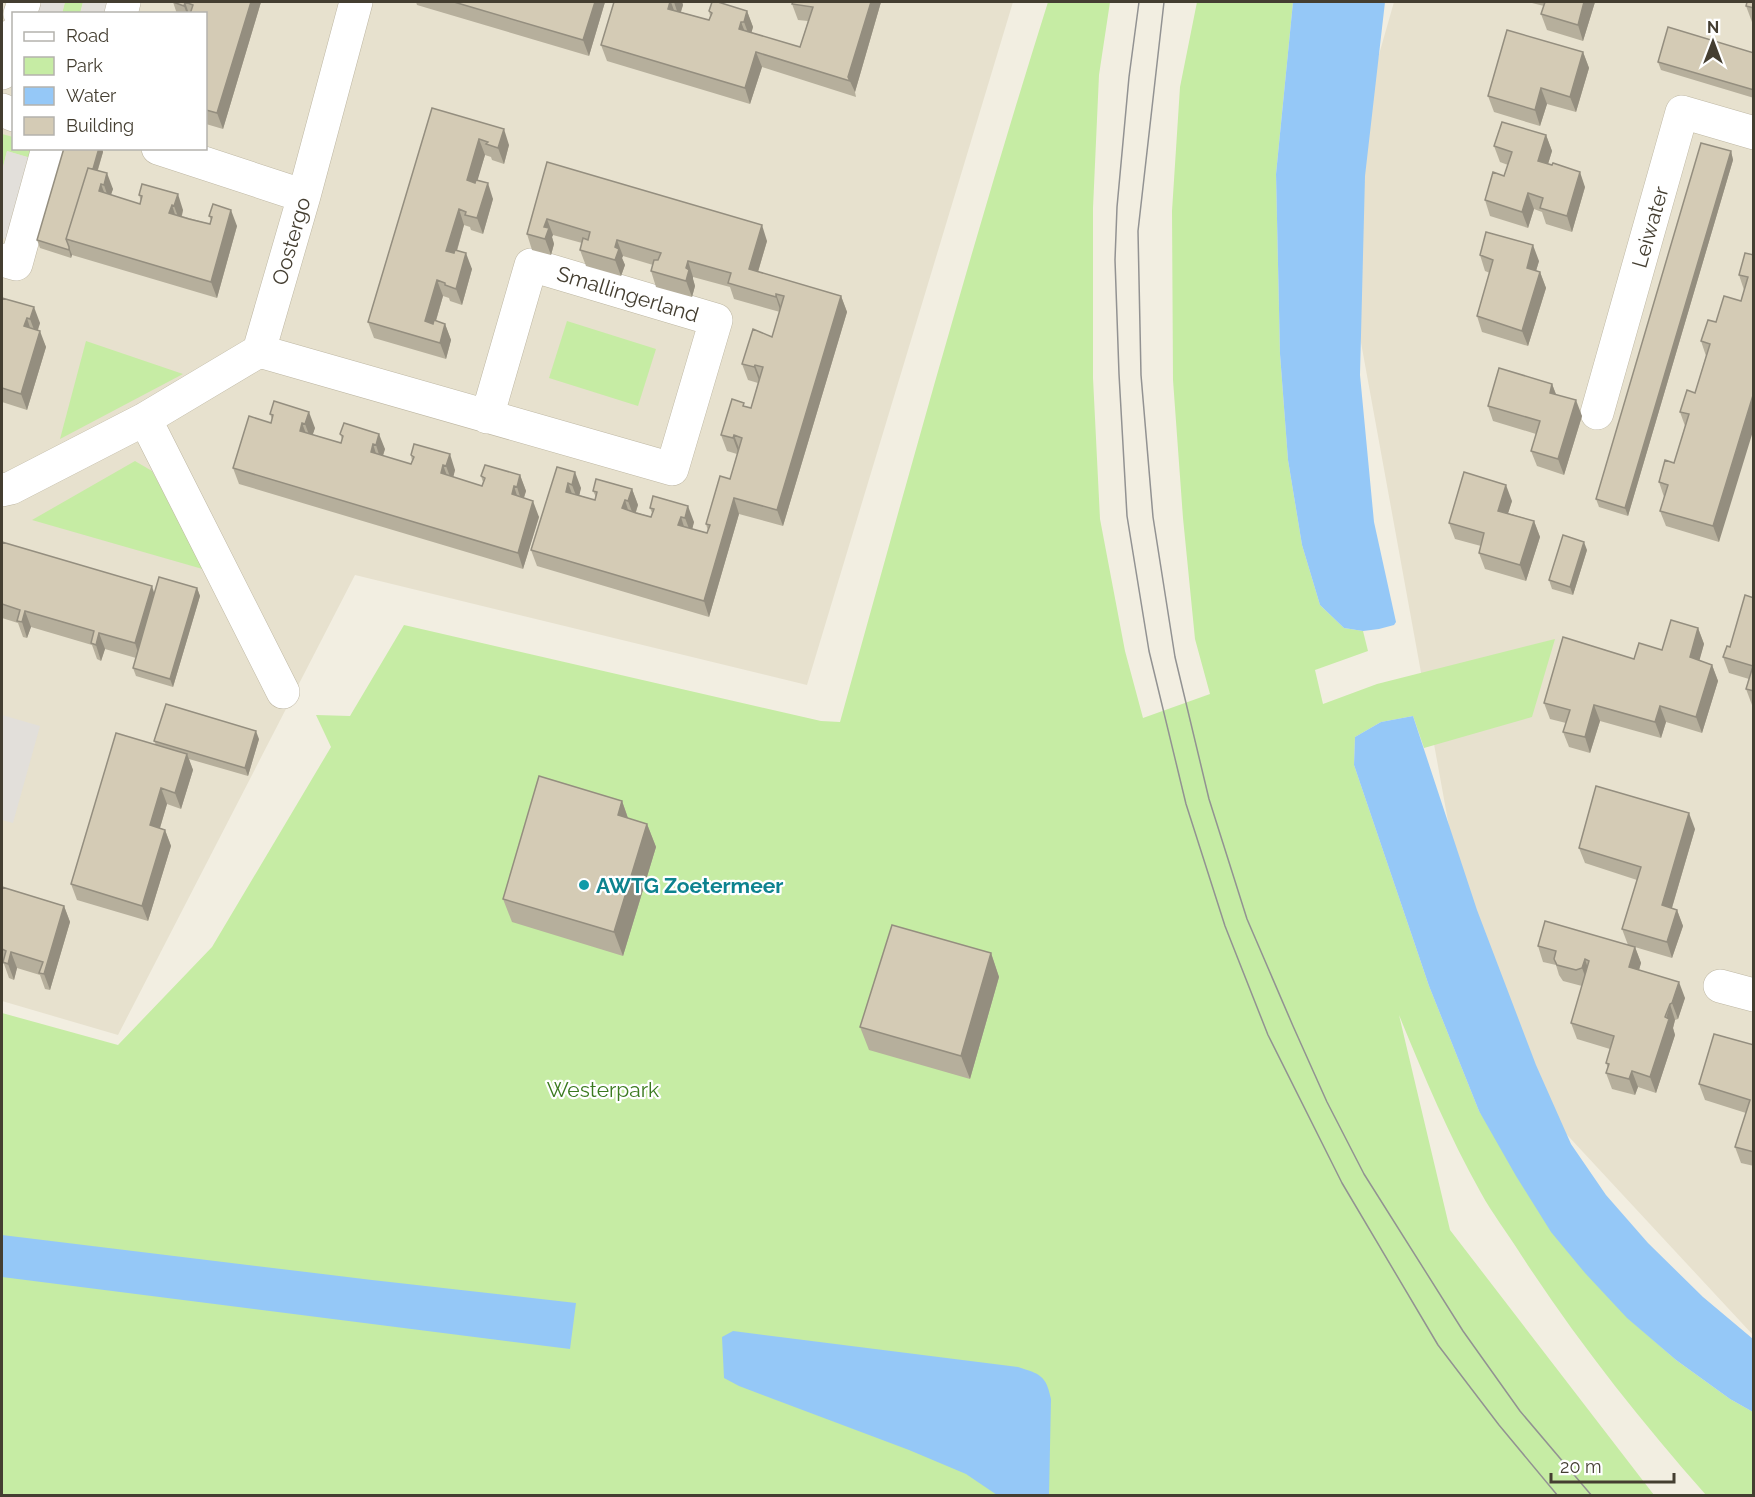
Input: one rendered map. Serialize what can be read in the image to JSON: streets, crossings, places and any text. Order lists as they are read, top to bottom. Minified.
{"streets":{"street":["Leiwater","Oostergo","Smallingerland"]},"crossings":[["Oostergo","Smallingerland"]],"parks":["Westerpark"],"places":["AWTG Zoetermeer"],"legend":["Road","Park","Water","Building"],"scale_bar":"20 m","north":"top"}
